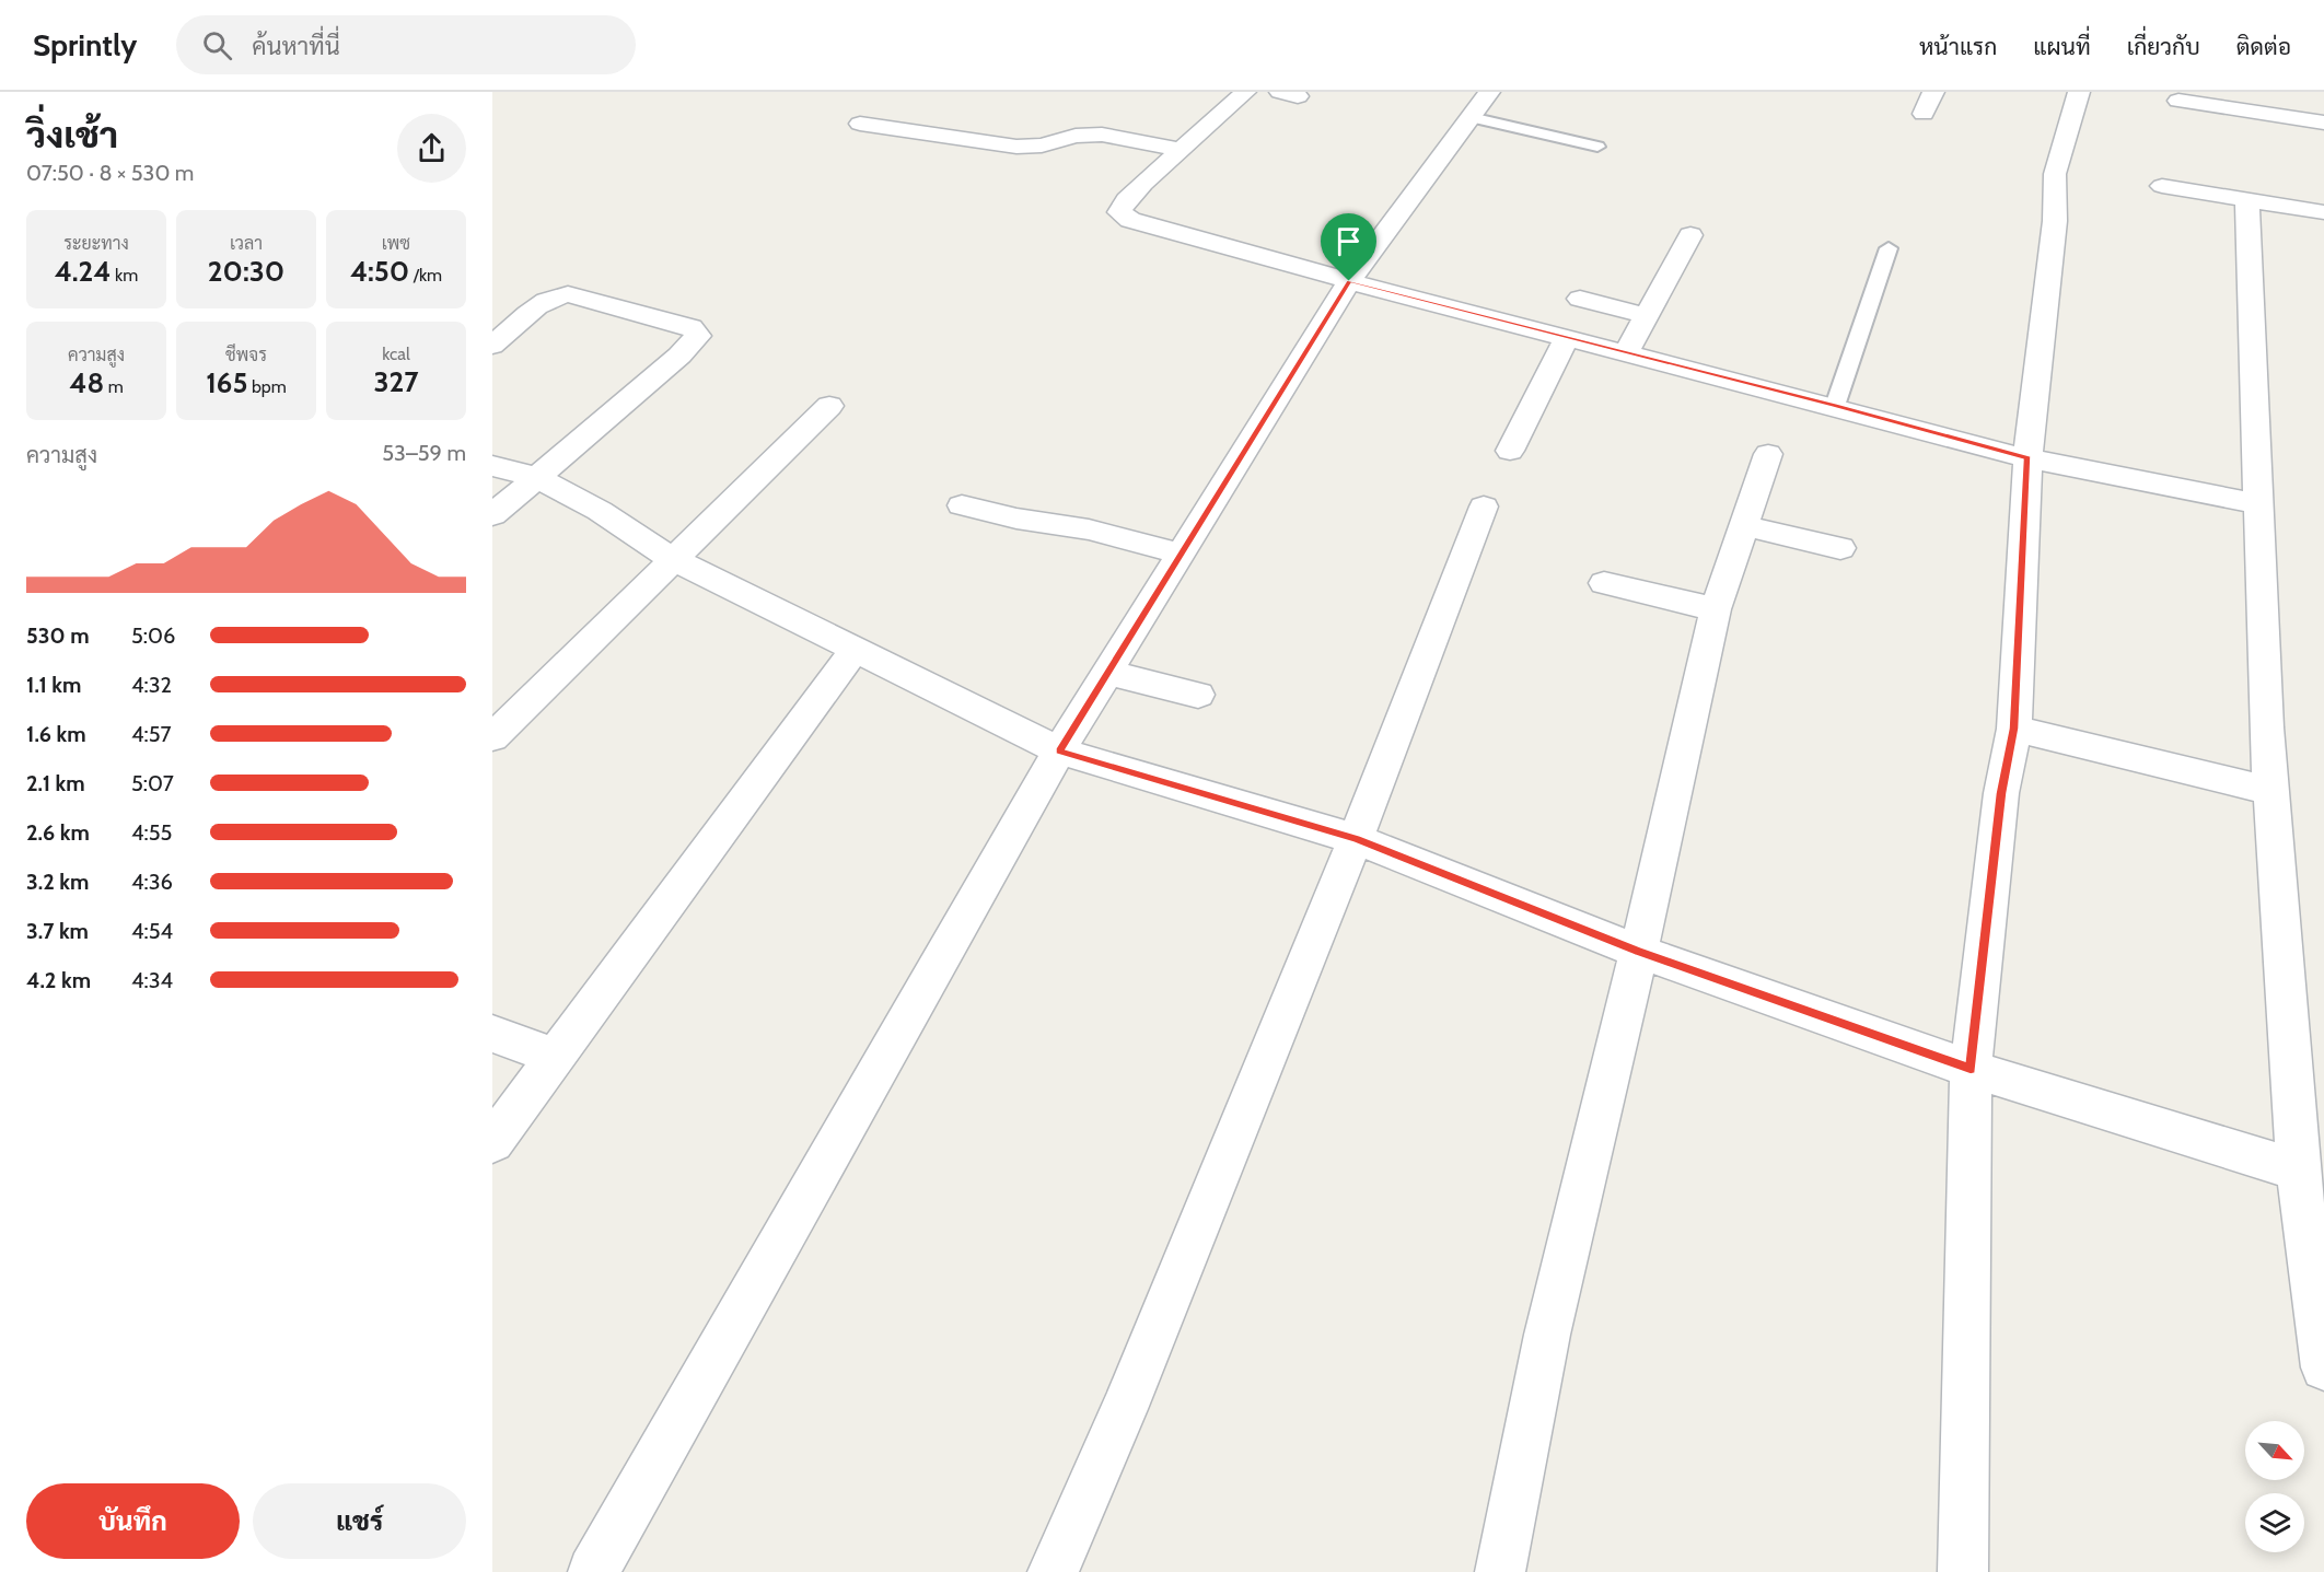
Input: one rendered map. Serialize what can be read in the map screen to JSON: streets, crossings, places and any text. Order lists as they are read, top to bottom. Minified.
{"north":"bottom right","page":{"header":"Sprintly","search":"ค้นหาที่นี่","nav":["หน้าแรก","แผนที่","เกี่ยวกับ","ติดต่อ"],"heading":["วิ่งเช้า","07:50 · 8 × 530 m"],"stats":[["ระยะทาง","4.24 km"],["เวลา","20:30"],["เพซ","4:50 /km"],["ความสูง","48 m"],["ชีพจร","165 bpm"],["kcal","327"]],"chart":["ความสูง","53–59 m"],"list":[{"name":"530 m","note":"5:06"},{"name":"1.1 km","note":"4:32"},{"name":"1.6 km","note":"4:57"},{"name":"2.1 km","note":"5:07"},{"name":"2.6 km","note":"4:55"},{"name":"3.2 km","note":"4:36"},{"name":"3.7 km","note":"4:54"},{"name":"4.2 km","note":"4:34"}],"buttons":["บันทึก","แชร์"]}}
